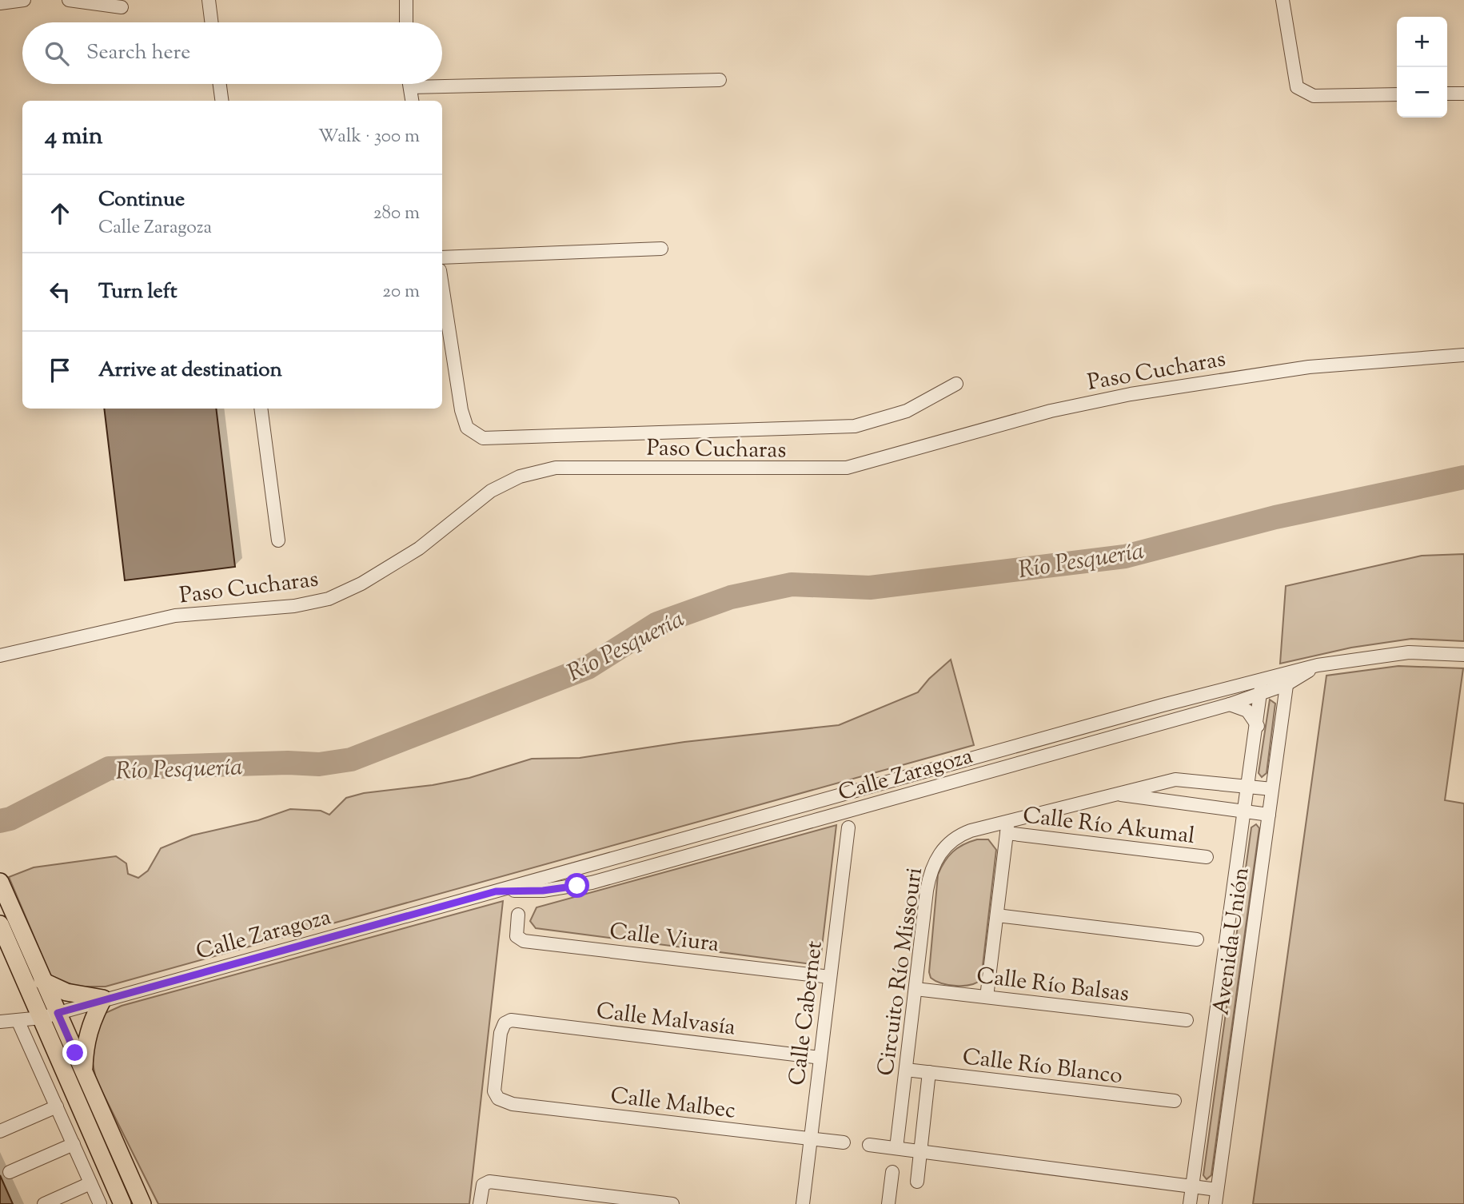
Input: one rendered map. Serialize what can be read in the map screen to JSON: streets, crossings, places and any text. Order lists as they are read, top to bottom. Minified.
{"streets":{"street":["Paso Cucharas","Calle Zaragoza","Calle Río Akumal","Calle Viura","Avenida Unión","Circuito Río Missouri","Calle Río Balsas","Calle Cabernet","Calle Malvasía","Calle Río Blanco","Calle Malbec"]},"crossings":[["Calle Zaragoza","Avenida Unión"],["Calle Río Akumal","Circuito Río Missouri"],["Calle Viura","Calle Cabernet"],["Avenida Unión","Circuito Río Missouri"],["Circuito Río Missouri","Calle Río Balsas"],["Circuito Río Missouri","Calle Río Blanco"],["Calle Cabernet","Calle Malvasía"],["Calle Cabernet","Calle Malbec"],["Calle Malvasía","Calle Malbec"]],"water":["Río Pesquería"],"page":{"map_buttons":["+","−"],"search":"Search here","heading":["4 min","Walk · 300 m"],"list":[["Continue","Calle Zaragoza","280 m"],["Turn left","20 m"],"Arrive at destination"]}}
